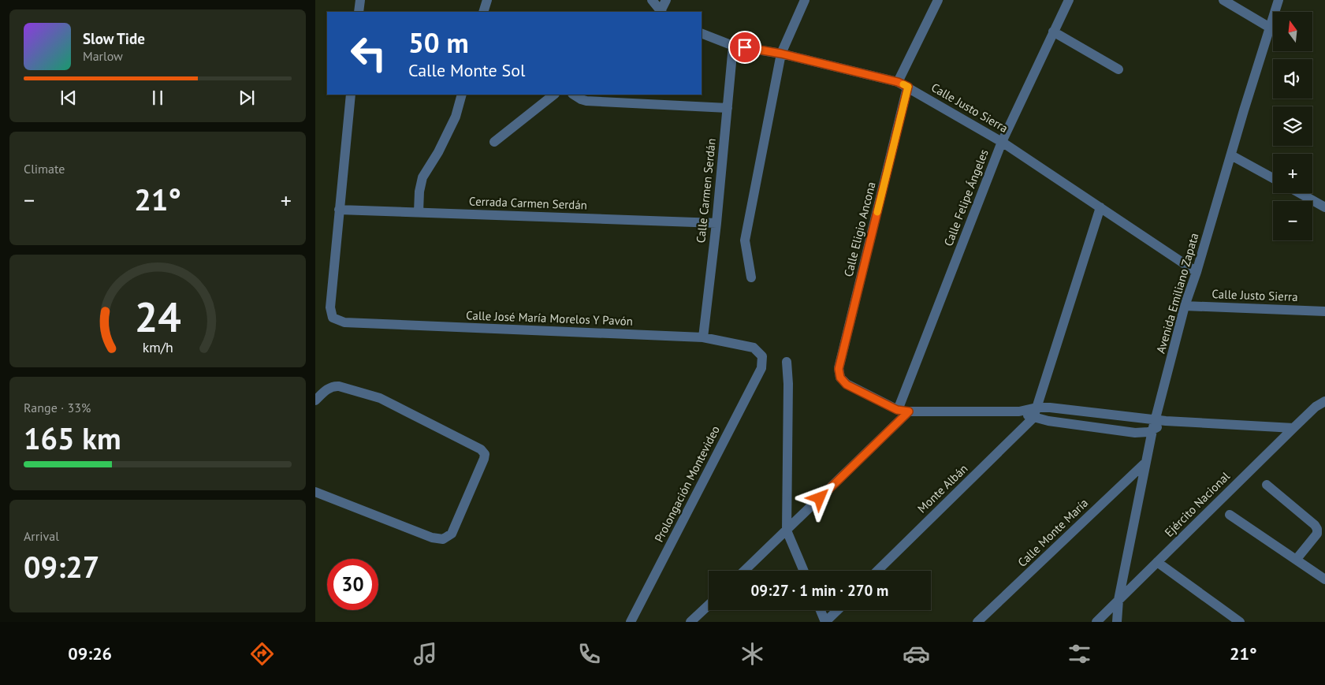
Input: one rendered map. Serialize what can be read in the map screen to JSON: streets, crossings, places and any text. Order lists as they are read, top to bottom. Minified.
{"streets":{"street":["Calle Justo Sierra","Calle Carmen Serdán","Calle Felipe Ángeles","Cerrada Carmen Serdán","Calle Eligio Ancona","Avenida Emiliano Zapata","Calle José María Morelos Y Pavón","Prolongación Montevideo","Monte Albán","Ejército Nacional","Calle Monte María"]},"crossings":[["Calle Justo Sierra","Calle Carmen Serdán"],["Calle Justo Sierra","Calle Felipe Ángeles"],["Calle Justo Sierra","Calle Eligio Ancona"],["Calle Justo Sierra","Avenida Emiliano Zapata"],["Calle Carmen Serdán","Cerrada Carmen Serdán"],["Calle Carmen Serdán","Calle José María Morelos Y Pavón"],["Calle Felipe Ángeles","Calle Eligio Ancona"],["Cerrada Carmen Serdán","Calle José María Morelos Y Pavón"],["Avenida Emiliano Zapata","Ejército Nacional"],["Avenida Emiliano Zapata","Calle Monte María"],["Calle José María Morelos Y Pavón","Prolongación Montevideo"]],"north":"top","page":{"map_buttons":["+","−"],"turn":["50 m","Calle Monte Sol"],"song":["Slow Tide","Marlow"],"tile":["Climate",["Range · 33%","165 km"],["Arrival","09:27"]],"heat":["−","21°","+"],"limit":"30","trip":"09:27 · 1 min · 270 m","tabs":["09:26","21°"],"gauge":["24","km/h"]}}
